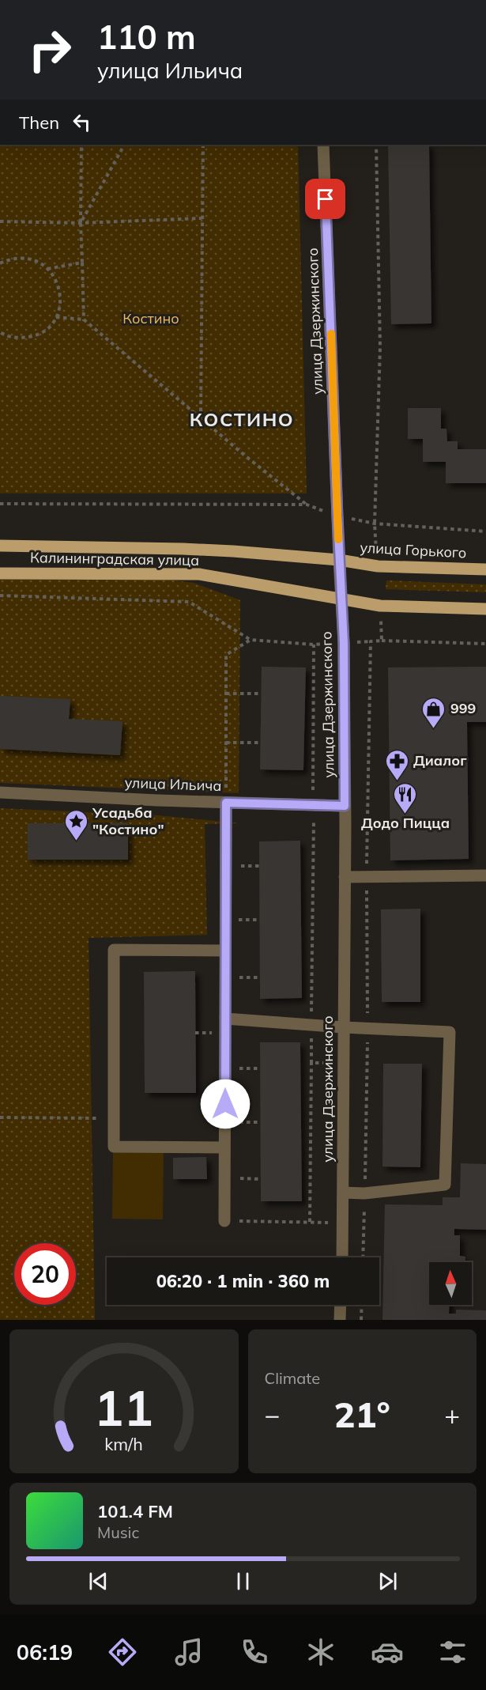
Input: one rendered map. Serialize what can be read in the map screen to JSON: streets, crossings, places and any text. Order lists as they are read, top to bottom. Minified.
{"streets":{"main road":["улица Горького","Калининградская улица"],"street":["улица Дзержинского","улица Ильича"]},"crossings":[["улица Дзержинского","улица Горького"],["улица Дзержинского","Калининградская улица"],["улица Дзержинского","улица Ильича"],["улица Горького","Калининградская улица"]],"districts":["КОСТИНО"],"parks":["Костино"],"places":{"shop":["999"],"pharmacy":["Диалог"],"restaurant":["Додо Пицца"],"place":["Усадьба \"Костино\""]},"north":"top","page":{"turn":["110 m","улица Ильича"],"then":"Then","limit":"20","trip":"06:20 · 1 min · 360 m","tile":"Climate","heat":["−","21°","+"],"song":["101.4 FM","Music"],"tabs":"06:19","gauge":["11","km/h"]}}
